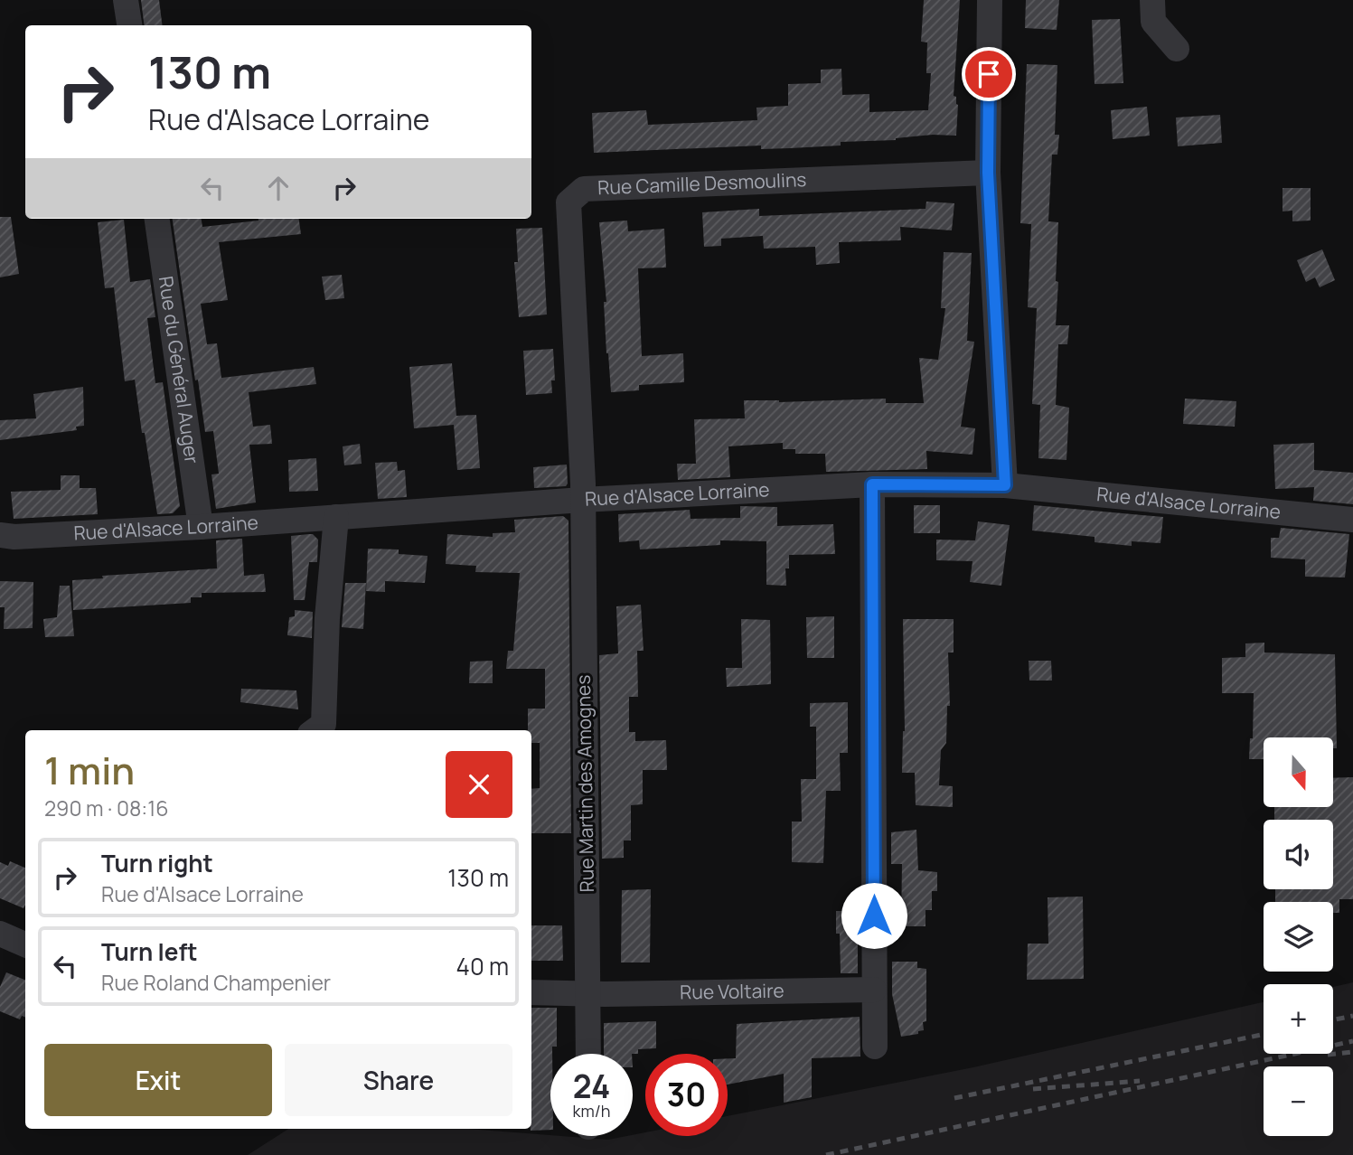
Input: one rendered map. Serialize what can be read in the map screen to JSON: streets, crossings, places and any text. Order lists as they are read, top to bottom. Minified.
{"streets":{"street":["Rue Camille Desmoulins","Rue du Général Auger","Rue d'Alsace Lorraine","Rue Martin des Amognes","Rue Voltaire"]},"crossings":[["Rue Camille Desmoulins","Rue d'Alsace Lorraine"],["Rue Camille Desmoulins","Rue Martin des Amognes"],["Rue du Général Auger","Rue d'Alsace Lorraine"],["Rue d'Alsace Lorraine","Rue Martin des Amognes"],["Rue Martin des Amognes","Rue Voltaire"]],"north":"bottom","page":{"turn":["130 m","Rue d'Alsace Lorraine"],"heading":["1 min","290 m · 08:16"],"map_buttons":["+","−"],"list":[{"name":"Turn right","note":"Rue d'Alsace Lorraine","value":"130 m"},{"name":"Turn left","note":"Rue Roland Champenier","value":"40 m"}],"buttons":["Exit","Share"],"speed":"24 km/h","limit":"30"}}
